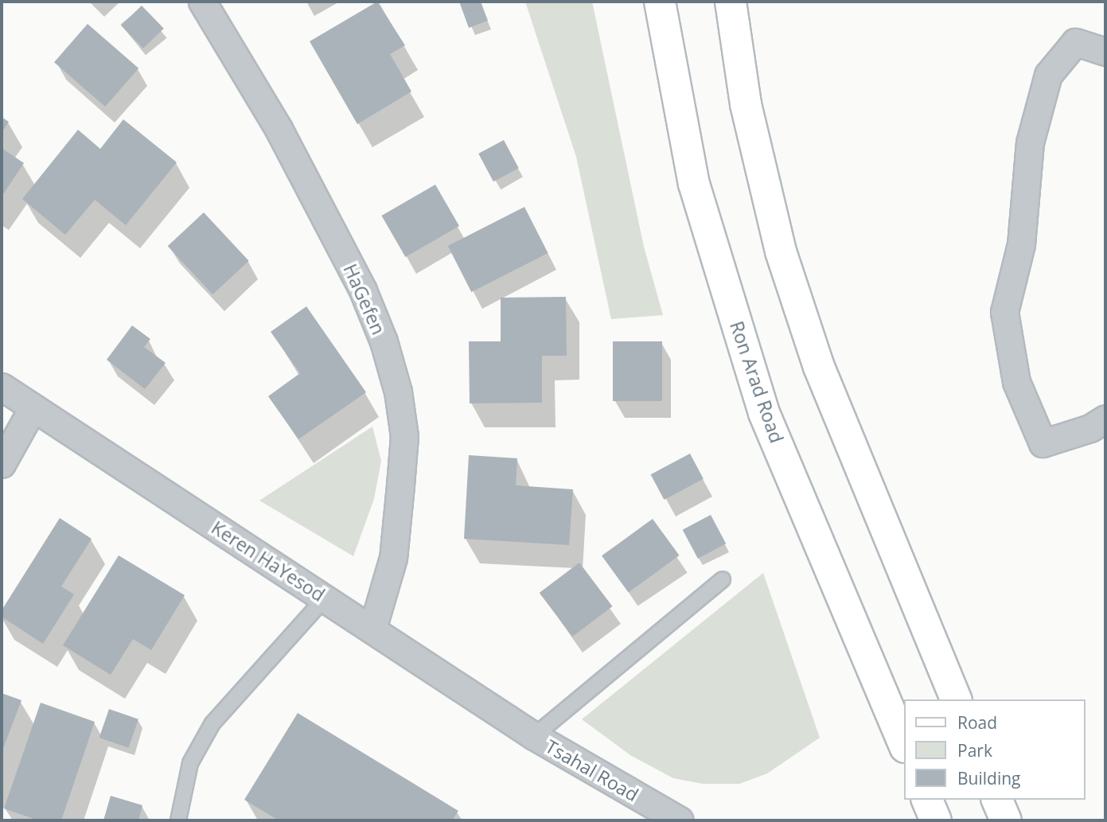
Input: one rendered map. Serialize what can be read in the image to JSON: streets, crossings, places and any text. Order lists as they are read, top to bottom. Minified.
{"streets":{"main road":["Ron Arad Road"],"street":["HaGefen","Keren HaYesod","Tsahal Road"]},"crossings":[["HaGefen","Keren HaYesod"],["Keren HaYesod","Tsahal Road"]],"legend":["Road","Park","Building"]}
